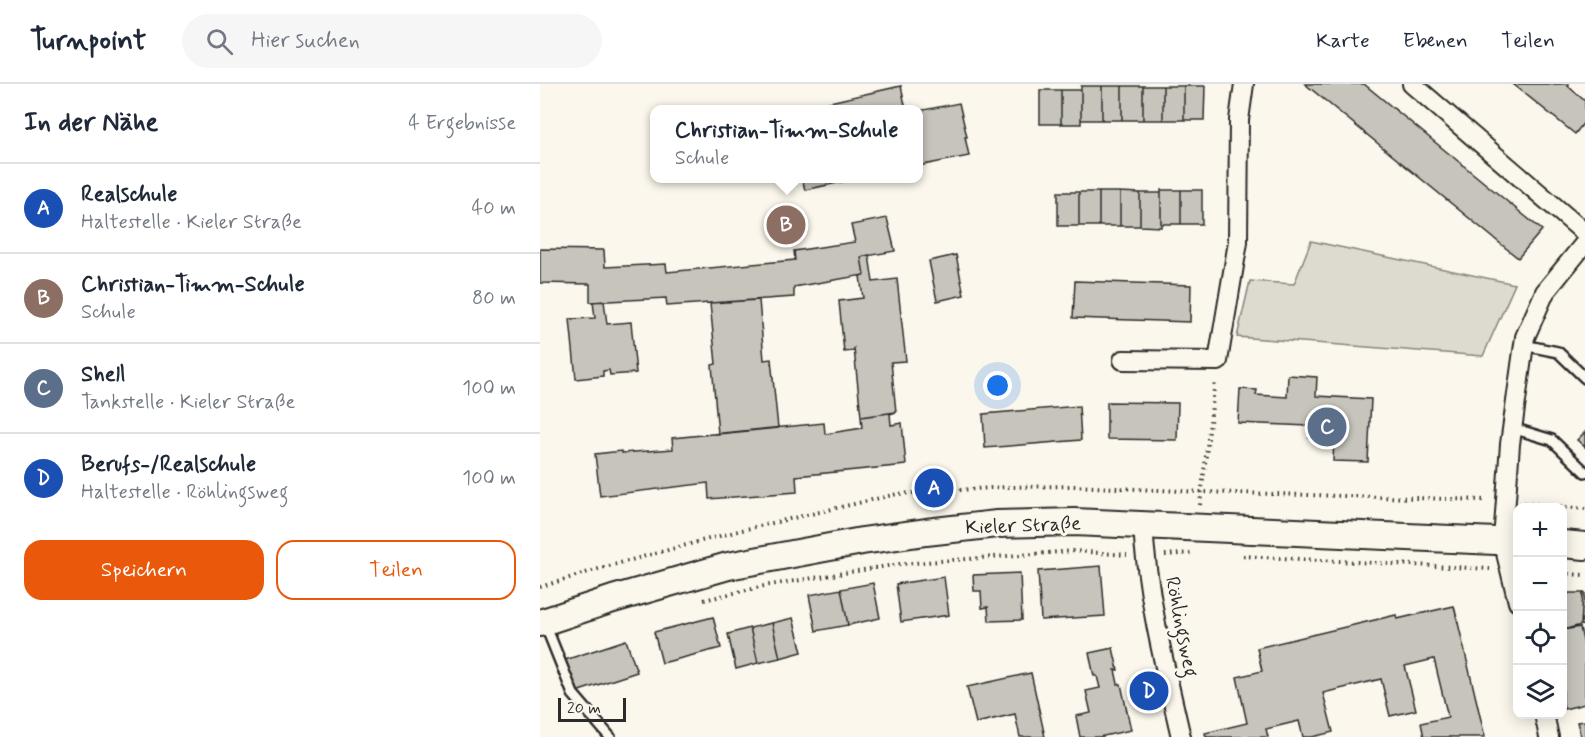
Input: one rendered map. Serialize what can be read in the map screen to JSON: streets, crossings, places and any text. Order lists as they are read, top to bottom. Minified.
{"streets":{"main road":["Kieler Straße"],"street":["Röhlingsweg"]},"crossings":[["Kieler Straße","Röhlingsweg"]],"scale_bar":"20 m","page":{"header":"Turnpoint","search":"Hier suchen","nav":["Karte","Ebenen","Teilen"],"heading":["In der Nähe","4 Ergebnisse"],"popup":["Christian-Timm-Schule","Schule"],"list":[{"mark":"A","name":"Realschule","note":"Haltestelle · Kieler Straße","value":"40 m"},{"mark":"B","name":"Christian-Timm-Schule","note":"Schule","value":"80 m"},{"mark":"C","name":"Shell","note":"Tankstelle · Kieler Straße","value":"100 m"},{"mark":"D","name":"Berufs-/Realschule","note":"Haltestelle · Röhlingsweg","value":"100 m"}],"pins":["B","C","A","D"],"map_buttons":["+","−"],"buttons":["Speichern","Teilen"],"scale":"20 m"}}
